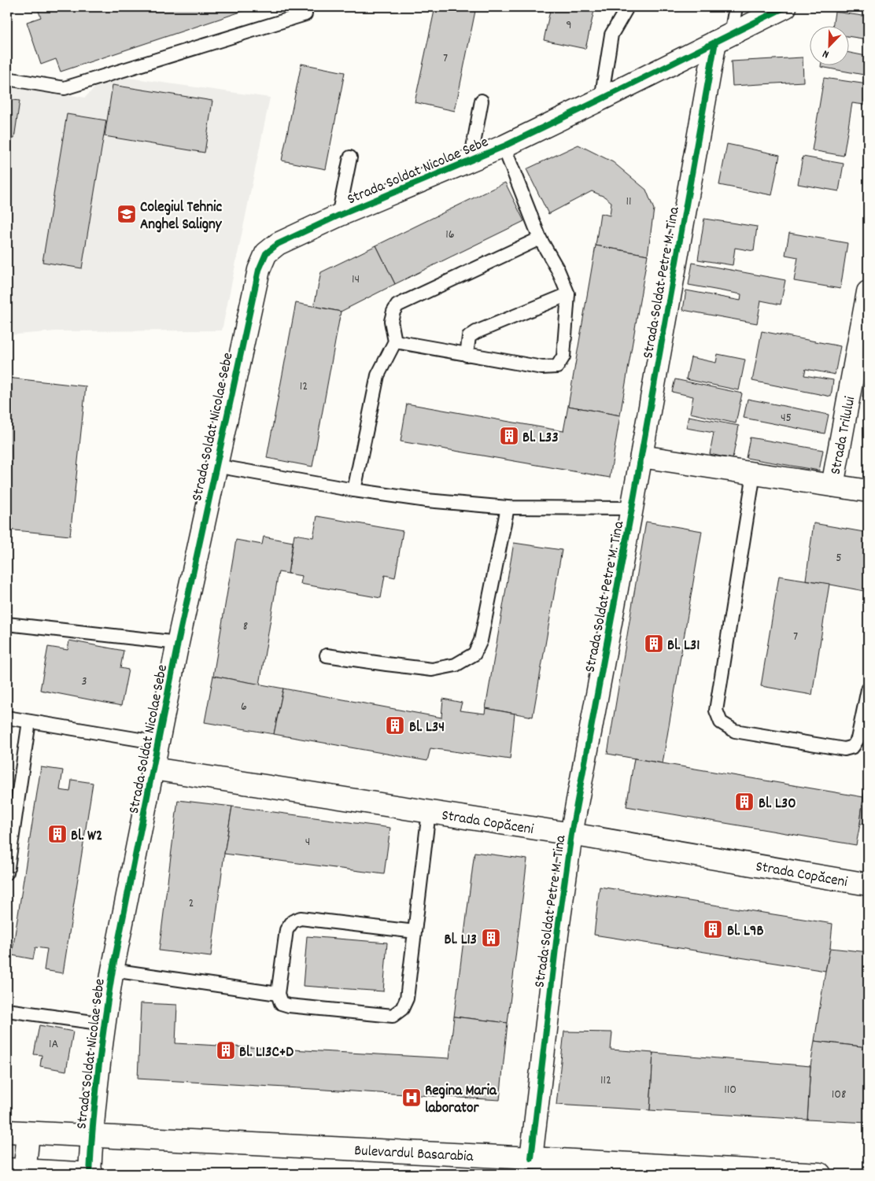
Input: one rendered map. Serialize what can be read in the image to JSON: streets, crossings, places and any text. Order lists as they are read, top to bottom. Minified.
{"streets":{"street":["Strada Soldat Nicolae Sebe","Strada Soldat Petre M. Tina","Strada Trilului","Strada Copăceni","Bulevardul Basarabia"]},"crossings":[["Strada Soldat Nicolae Sebe","Strada Soldat Petre M. Tina"],["Strada Soldat Nicolae Sebe","Strada Copăceni"],["Strada Soldat Nicolae Sebe","Bulevardul Basarabia"],["Strada Soldat Petre M. Tina","Strada Copăceni"],["Strada Soldat Petre M. Tina","Bulevardul Basarabia"]],"places":{"school or university":["Colegiul Tehnic Anghel Saligny"],"building":["Bl. L33","Bl. L31","Bl. L34","Bl. L30","Bl. W2","Bl. L9B","Bl. L13","Bl. L13C+D"],"hospital":["Regina Maria laborator"]},"house_numbers":["9","7","11","16","14","12","45","5","8","7","3","6","4","2","1A","112","110","108"],"north":"bottom left"}
